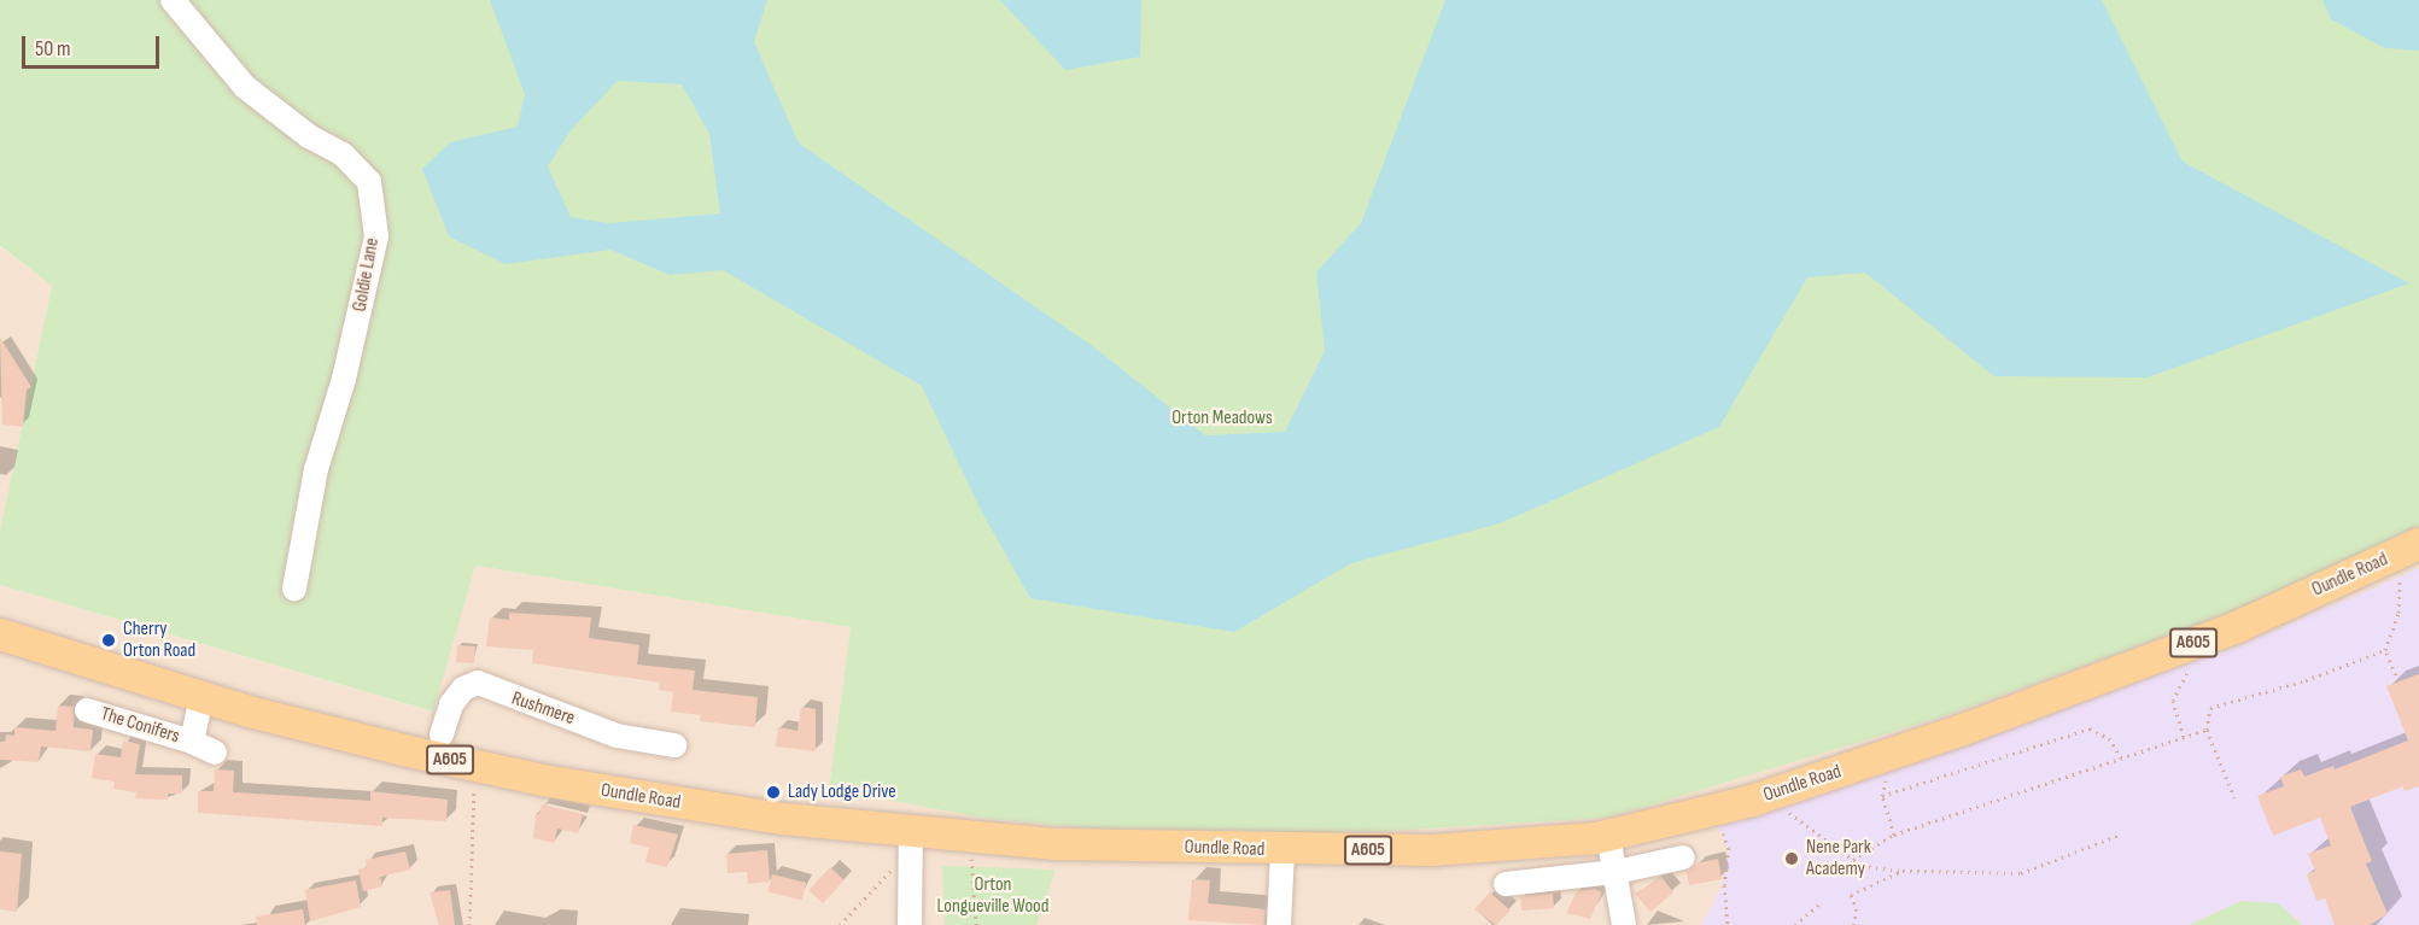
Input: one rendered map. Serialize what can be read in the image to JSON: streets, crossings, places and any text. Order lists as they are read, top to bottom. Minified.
{"streets":{"main road":["Oundle Road","A605"],"street":["Goldie Lane","Rushmere","The Conifers"]},"crossings":[["Oundle Road","The Conifers"]],"parks":["Orton Meadows","Orton Longueville Wood"],"places":["Cherry Orton Road","Lady Lodge Drive","Nene Park Academy"],"scale_bar":"50 m"}
